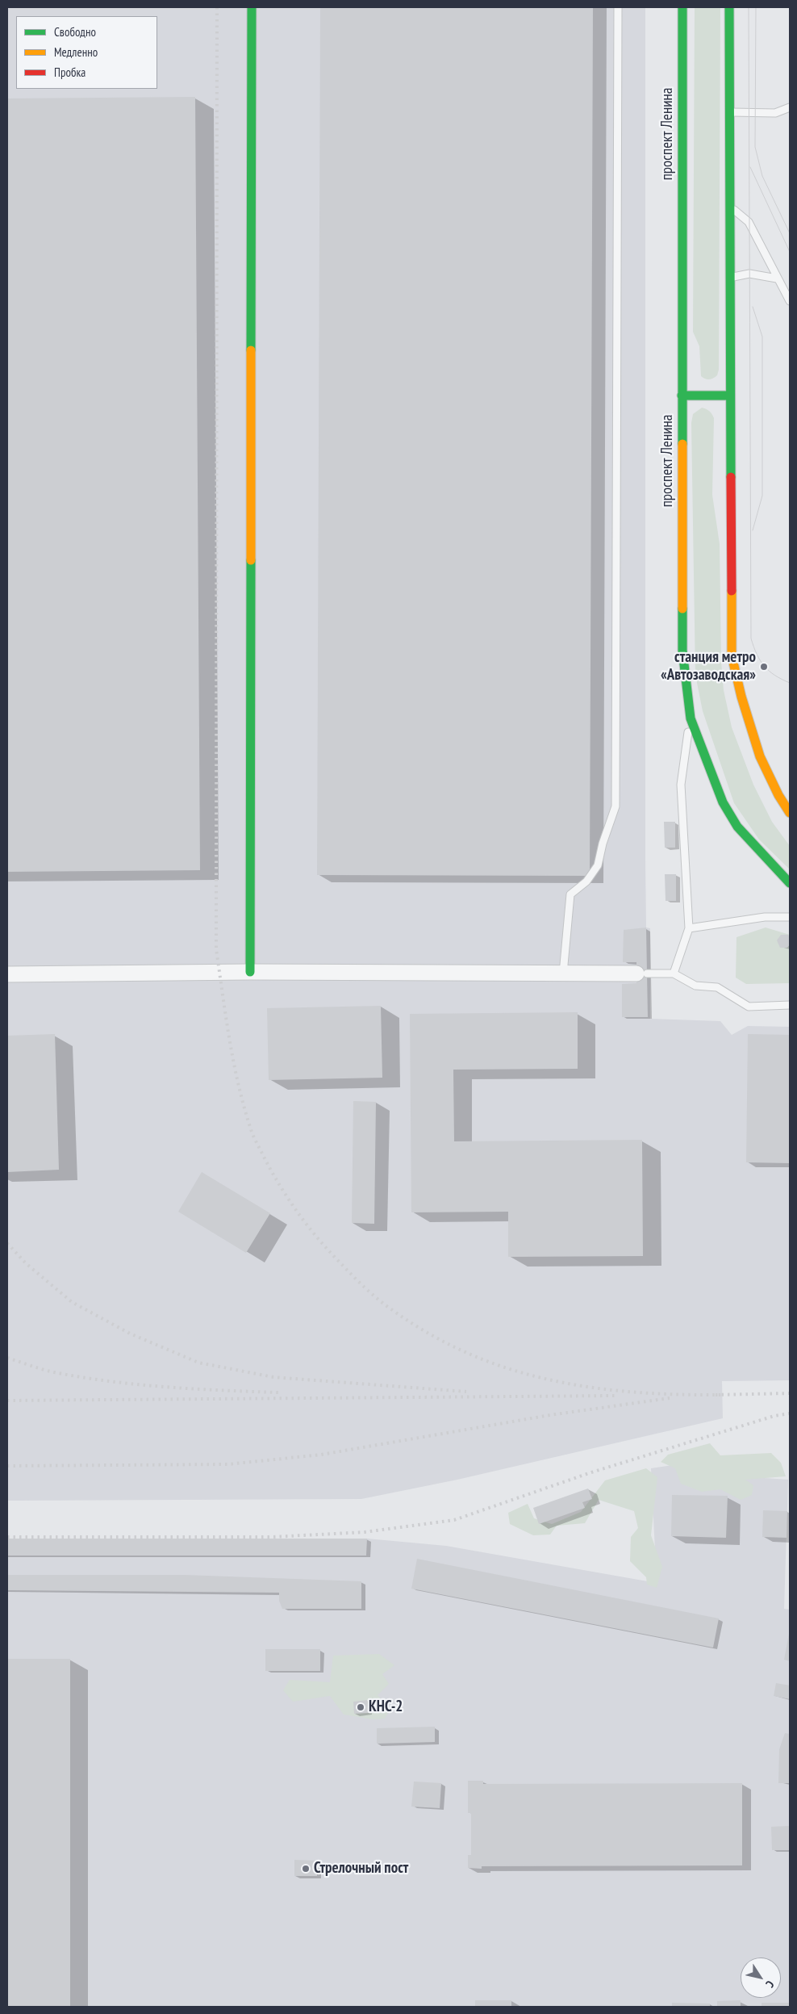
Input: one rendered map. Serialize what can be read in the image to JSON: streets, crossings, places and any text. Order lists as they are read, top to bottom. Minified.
{"streets":{"main road":["проспект Ленина"]},"places":["станция метро «Автозаводская»","КНС-2","Стрелочный пост"],"legend":["Свободно","Медленно","Пробка"],"north":"bottom right"}
